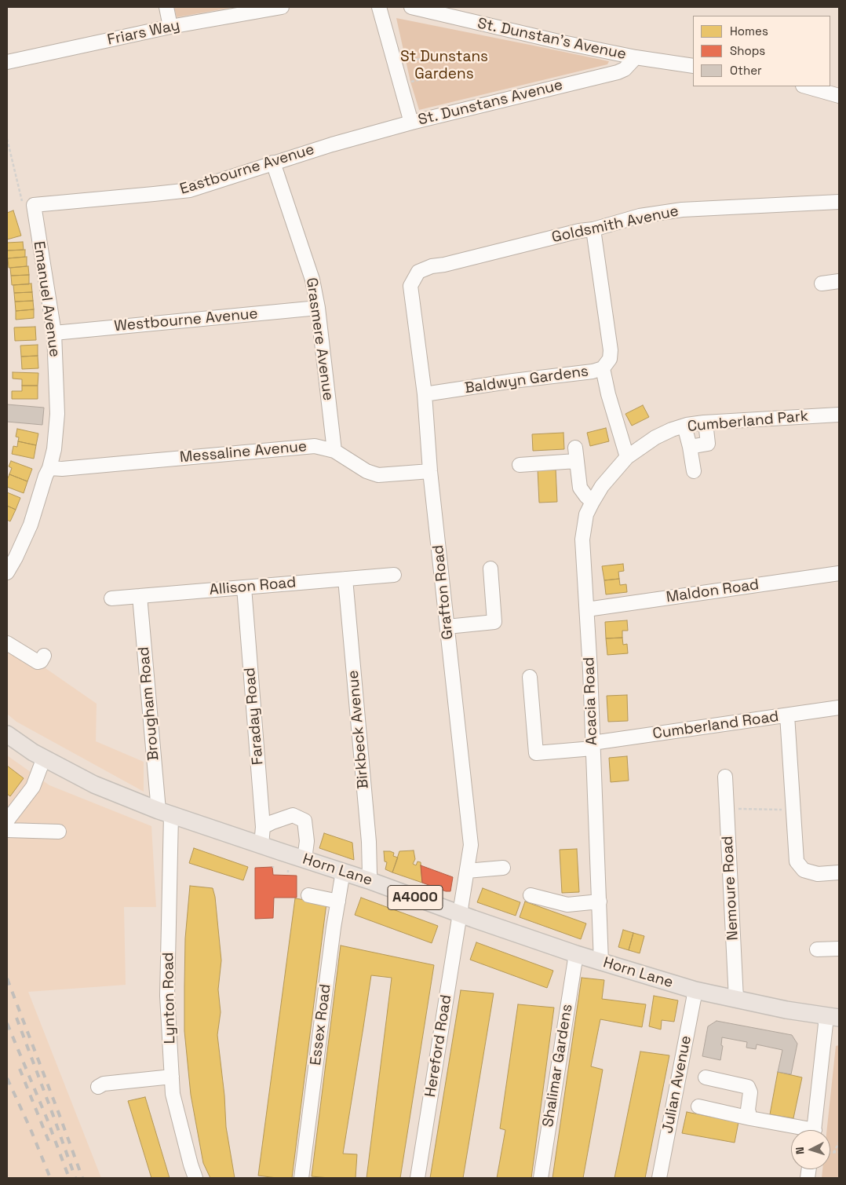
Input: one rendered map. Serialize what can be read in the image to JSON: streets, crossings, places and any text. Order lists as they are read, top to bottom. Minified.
{"streets":{"main road":["Horn Lane","A4000"],"street":["Friars Way","St. Dunstan's Avenue","St. Dunstans Avenue","Eastbourne Avenue","Goldsmith Avenue","Emanuel Avenue","Westbourne Avenue","Grasmere Avenue","Baldwyn Gardens","Cumberland Park","Messaline Avenue","Allison Road","Maldon Road","Grafton Road","Acacia Road","Brougham Road","Faraday Road","Cumberland Road","Birkbeck Avenue","Nemoure Road","Lynton Road","Essex Road","Hereford Road","Shalimar Gardens","Julian Avenue"]},"crossings":[["St. Dunstan's Avenue","St. Dunstans Avenue"],["St. Dunstans Avenue","Eastbourne Avenue"],["Eastbourne Avenue","Emanuel Avenue"],["Eastbourne Avenue","Grasmere Avenue"],["Goldsmith Avenue","Baldwyn Gardens"],["Goldsmith Avenue","Grafton Road"],["Emanuel Avenue","Westbourne Avenue"],["Emanuel Avenue","Messaline Avenue"],["Westbourne Avenue","Grasmere Avenue"],["Grasmere Avenue","Messaline Avenue"],["Baldwyn Gardens","Grafton Road"],["Cumberland Park","Acacia Road"],["Messaline Avenue","Grafton Road"],["Allison Road","Brougham Road"],["Allison Road","Faraday Road"],["Allison Road","Birkbeck Avenue"],["Maldon Road","Acacia Road"],["Grafton Road","Horn Lane"],["Grafton Road","Hereford Road"],["Acacia Road","Cumberland Road"],["Acacia Road","Horn Lane"],["Brougham Road","Horn Lane"],["Brougham Road","Lynton Road"],["Faraday Road","Horn Lane"],["Birkbeck Avenue","Horn Lane"],["Horn Lane","Nemoure Road"],["Horn Lane","Lynton Road"],["Horn Lane","Essex Road"],["Horn Lane","Hereford Road"],["Horn Lane","Shalimar Gardens"],["Horn Lane","Julian Avenue"]],"parks":["St Dunstans Gardens"],"legend":["Homes","Shops","Other"],"north":"left"}
